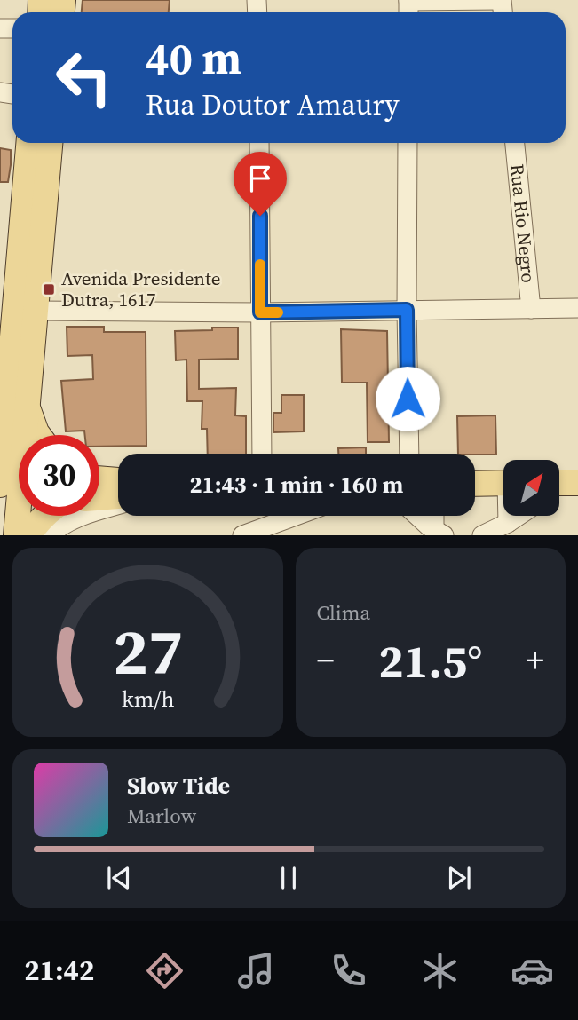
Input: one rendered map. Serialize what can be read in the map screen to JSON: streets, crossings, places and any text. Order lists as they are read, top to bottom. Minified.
{"streets":{"street":["Rua Rio Negro"]},"places":{"transit":["Avenida Presidente Dutra, 1617"]},"north":"top right","page":{"turn":["40 m","Rua Doutor Amaury"],"limit":"30","trip":"21:43 · 1 min · 160 m","tile":"Clima","heat":["−","21.5°","+"],"song":["Slow Tide","Marlow"],"tabs":"21:42","gauge":["27","km/h"]}}
